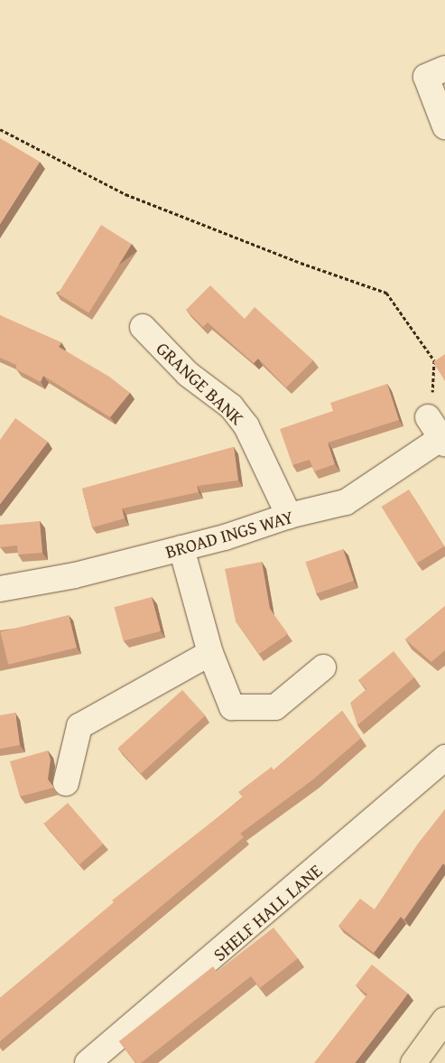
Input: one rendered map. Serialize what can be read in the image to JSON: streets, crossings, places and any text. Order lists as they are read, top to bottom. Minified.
{"streets":{"street":["GRANGE BANK","BROAD INGS WAY","SHELF HALL LANE"]},"crossings":[["GRANGE BANK","BROAD INGS WAY"]]}
